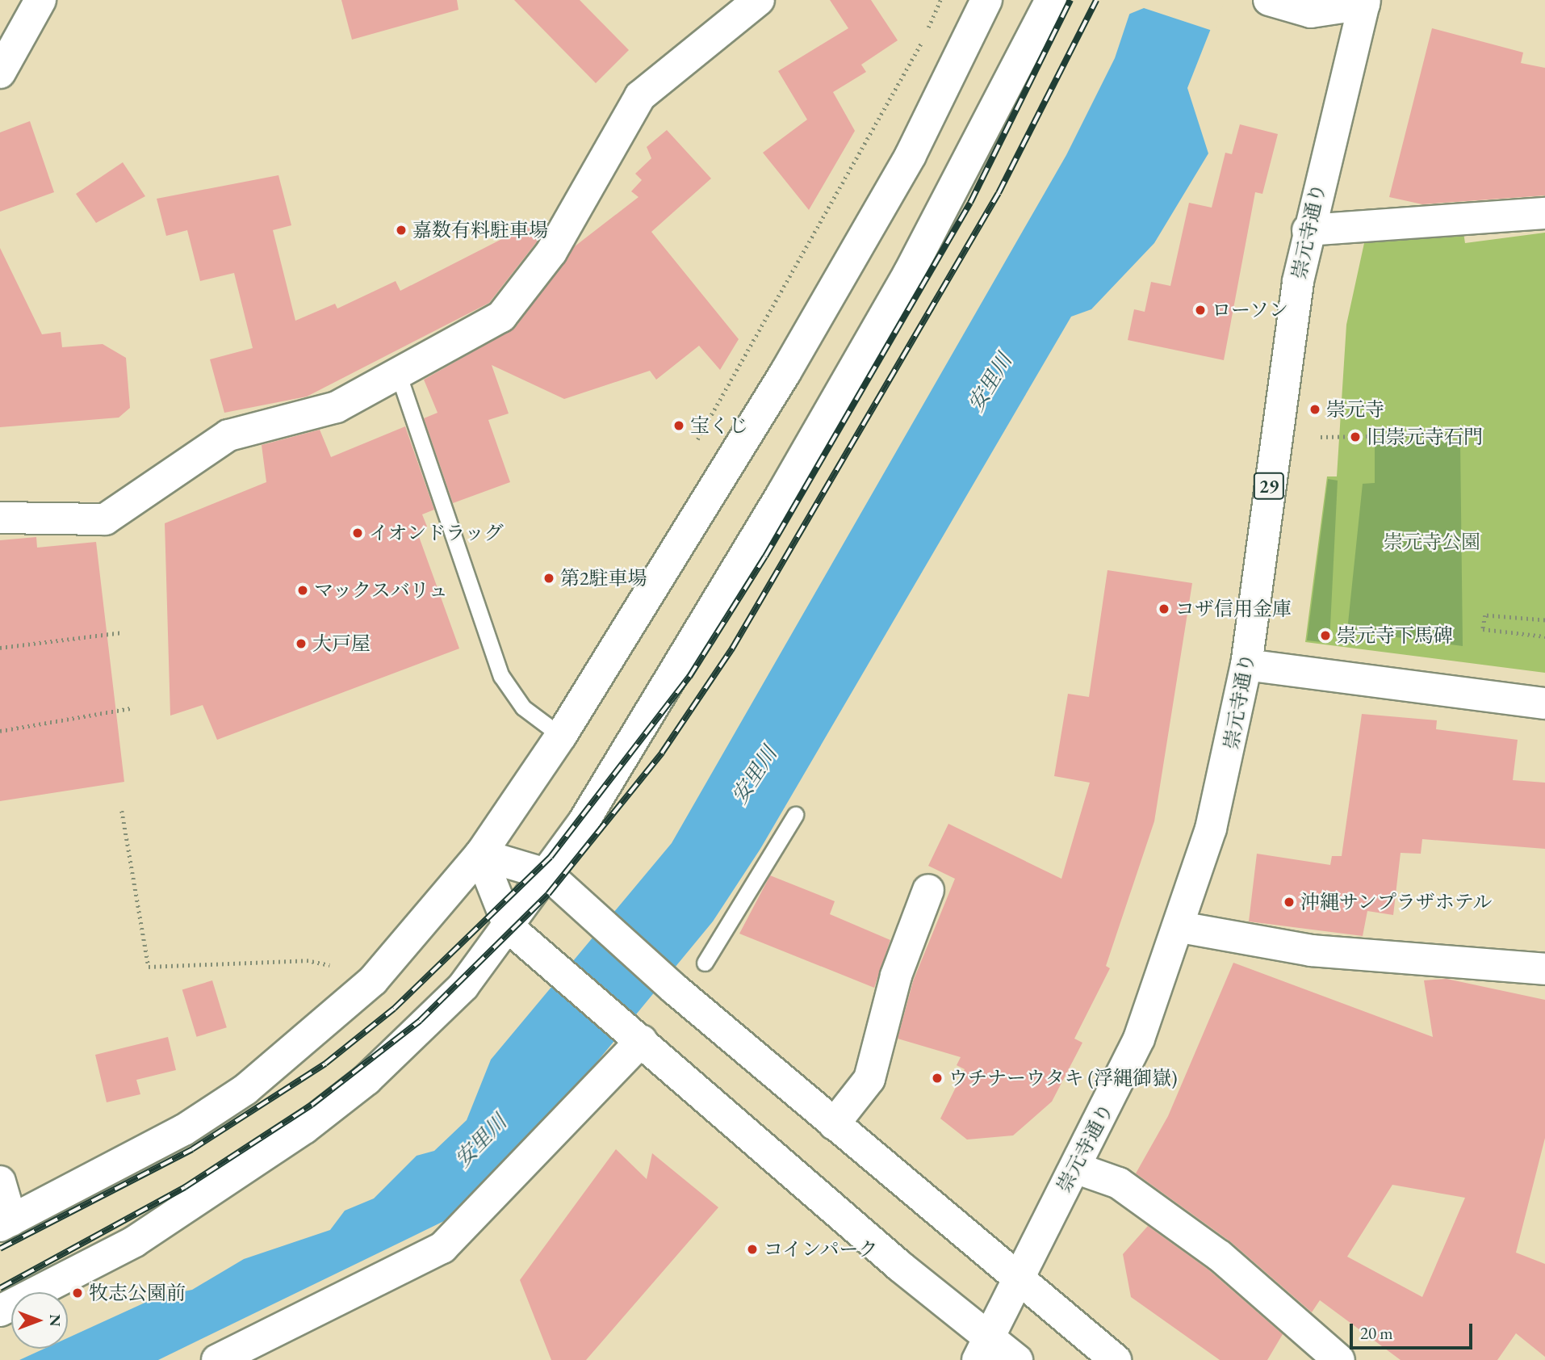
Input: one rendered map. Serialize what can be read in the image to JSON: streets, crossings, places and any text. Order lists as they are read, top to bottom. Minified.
{"streets":{"street":["崇元寺通り","29"]},"water":["安里川"],"parks":["崇元寺公園"],"places":["嘉数有料駐車場","ローソン","崇元寺","宝くじ","旧崇元寺石門","イオンドラッグ","第2駐車場","マックスバリュ","コザ信用金庫","崇元寺下馬碑","大戸屋","沖縄サンプラザホテル","ウチナーウタキ (浮縄御嶽)","コインパーク","牧志公園前"],"scale_bar":"20 m","north":"right"}
